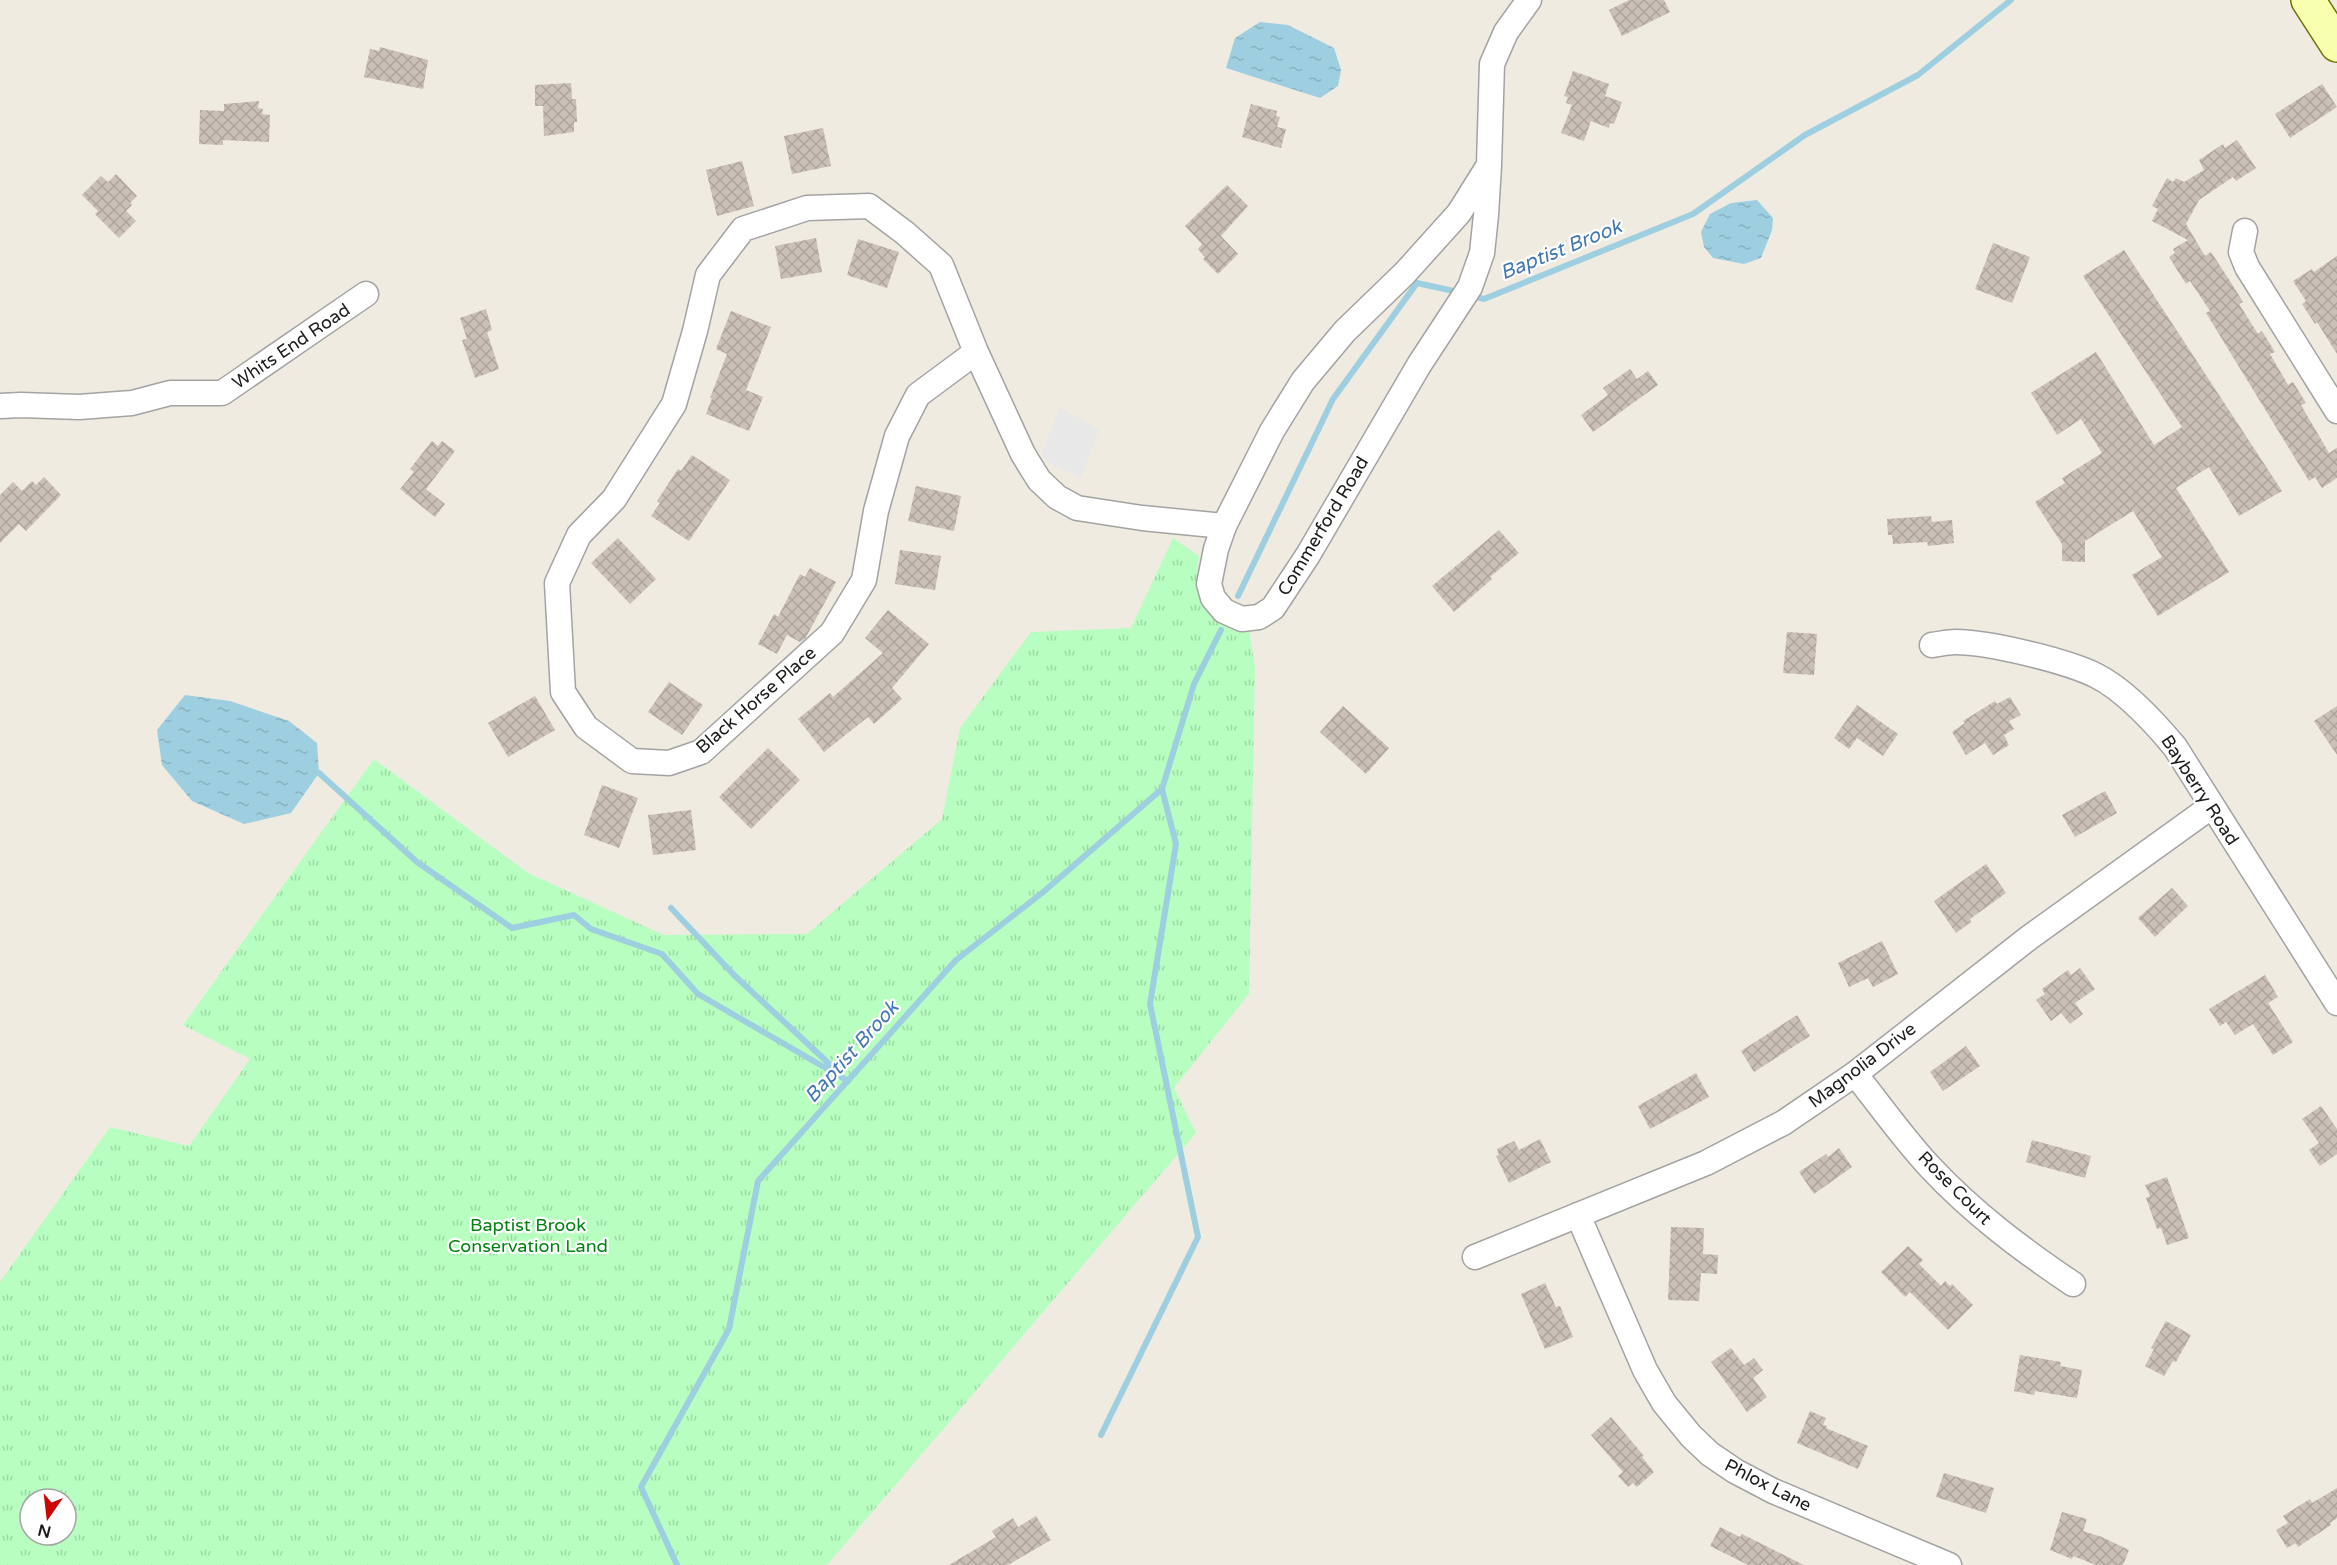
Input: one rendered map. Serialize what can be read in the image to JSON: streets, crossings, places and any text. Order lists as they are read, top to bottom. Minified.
{"streets":{"street":["Whits End Road","Commerford Road","Black Horse Place","Bayberry Road","Magnolia Drive","Rose Court","Phlox Lane"]},"crossings":[["Commerford Road","Black Horse Place"],["Bayberry Road","Magnolia Drive"],["Magnolia Drive","Rose Court"],["Magnolia Drive","Phlox Lane"]],"water":["Baptist Brook"],"parks":["Baptist Brook Conservation Land"],"north":"bottom"}
